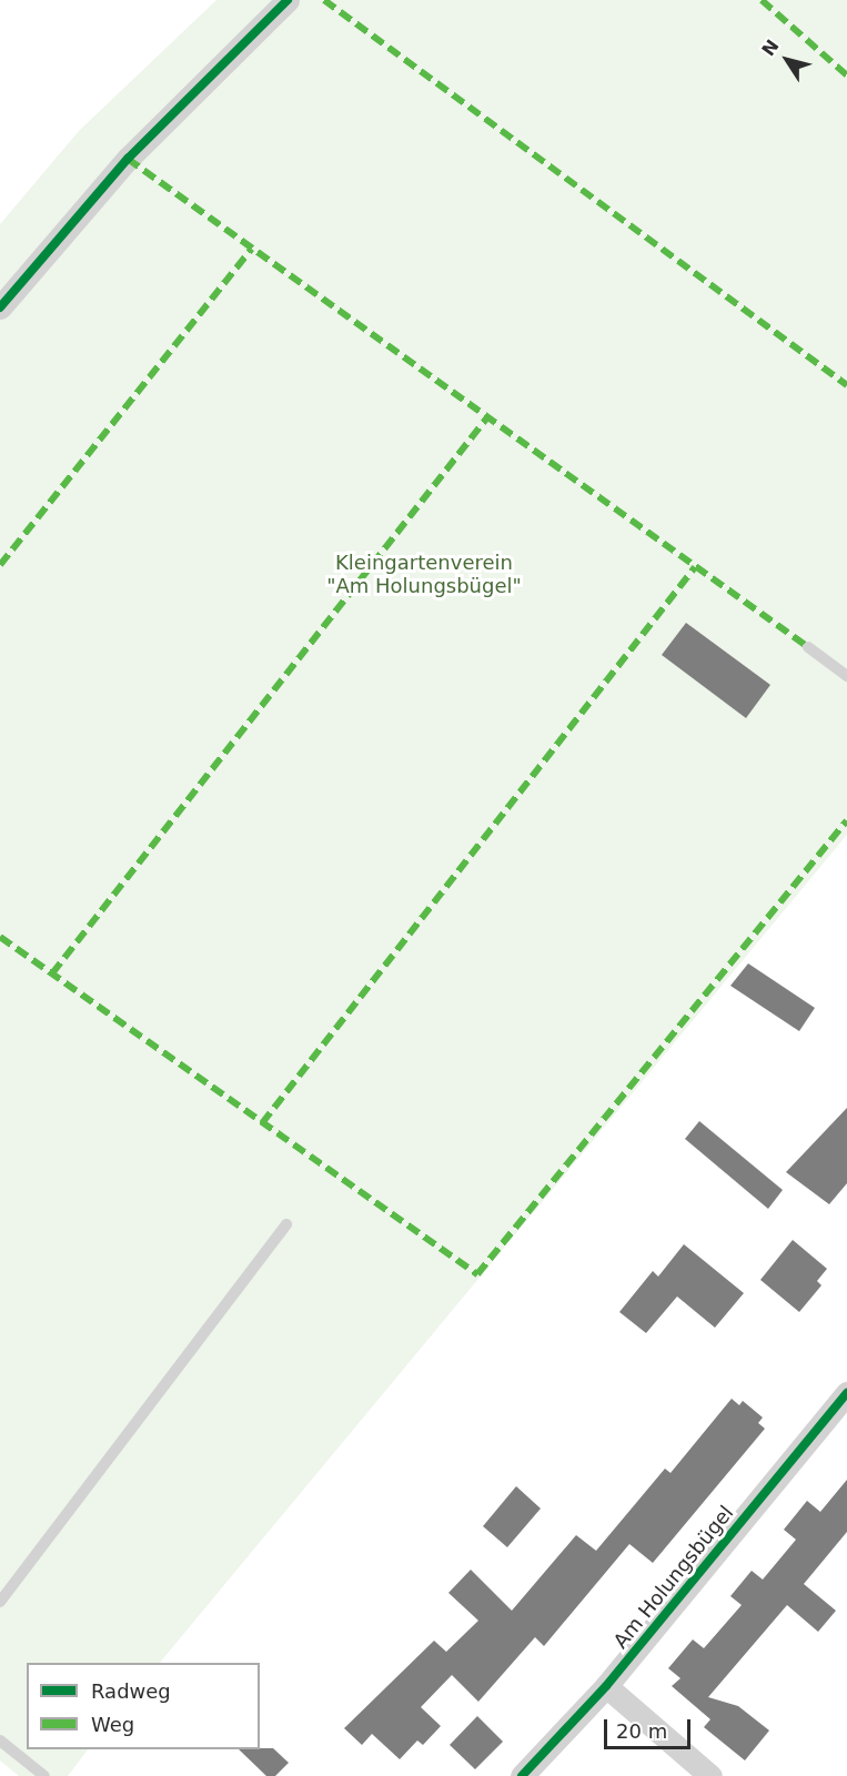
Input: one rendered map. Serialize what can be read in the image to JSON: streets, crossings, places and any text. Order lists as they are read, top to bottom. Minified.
{"streets":{"street":["Am Holungsbügel"]},"parks":["Kleingartenverein \"Am Holungsbügel\""],"legend":["Radweg","Weg"],"scale_bar":"20 m","north":"top left"}
